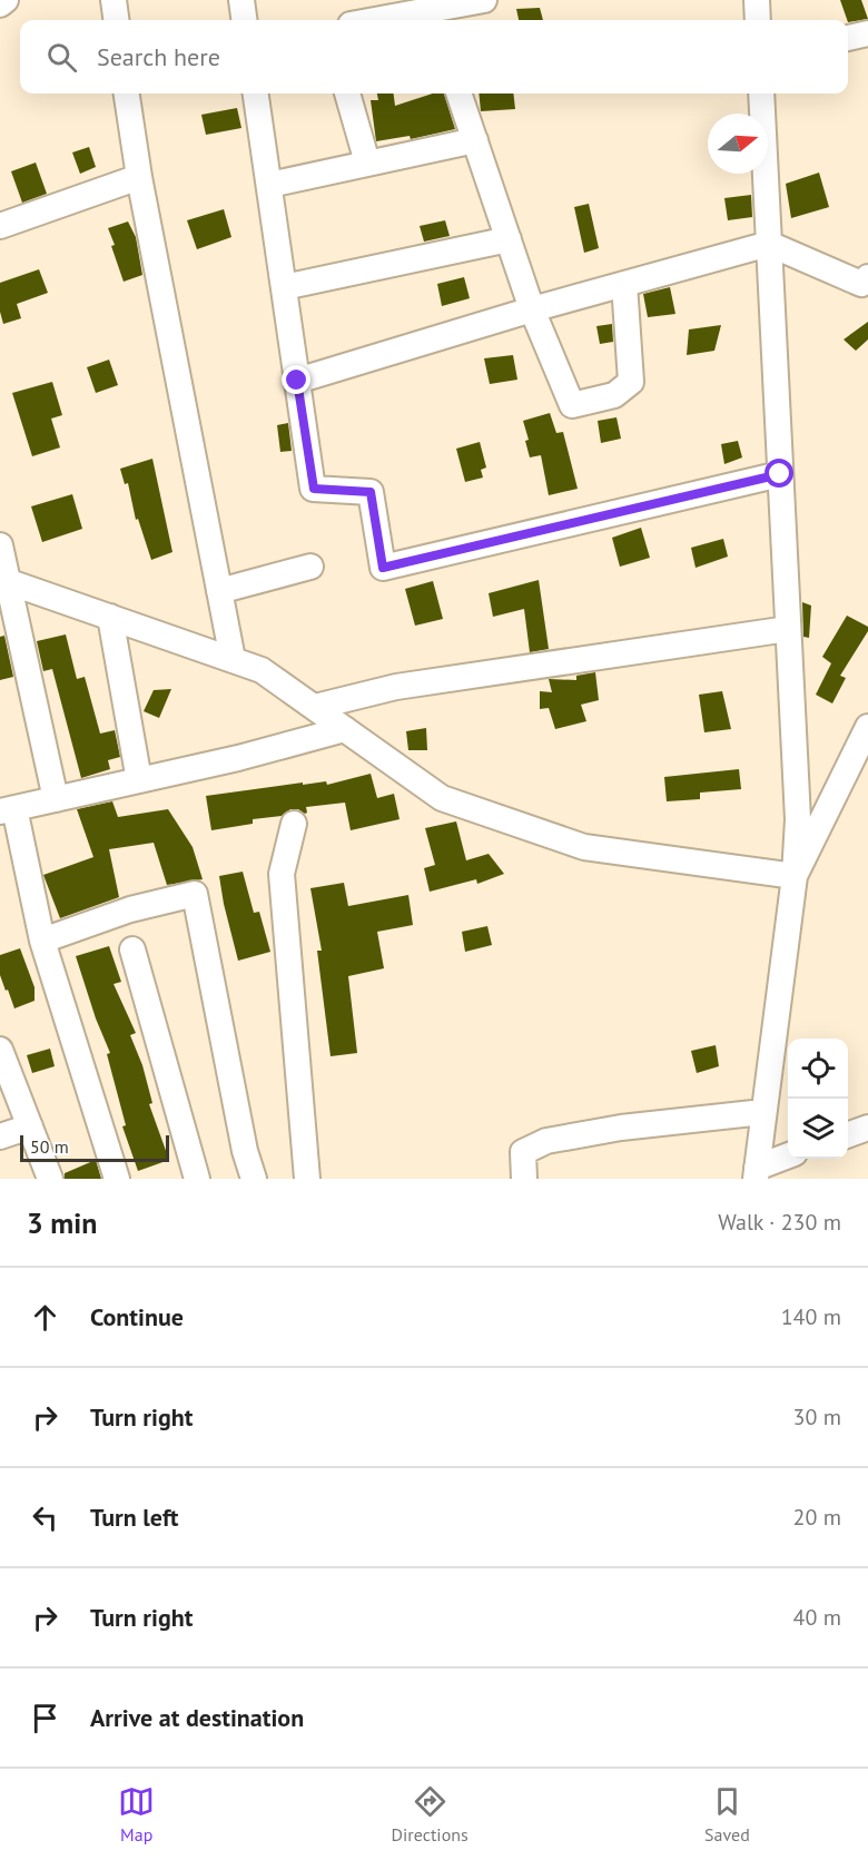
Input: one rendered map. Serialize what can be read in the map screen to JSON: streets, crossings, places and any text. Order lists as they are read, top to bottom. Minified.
{"scale_bar":"50 m","north":"right","page":{"search":"Search here","scale":"50 m","heading":["3 min","Walk · 230 m"],"list":[["Continue","140 m"],["Turn right","30 m"],["Turn left","20 m"],["Turn right","40 m"],"Arrive at destination"],"nav":["Map","Directions","Saved"]}}
